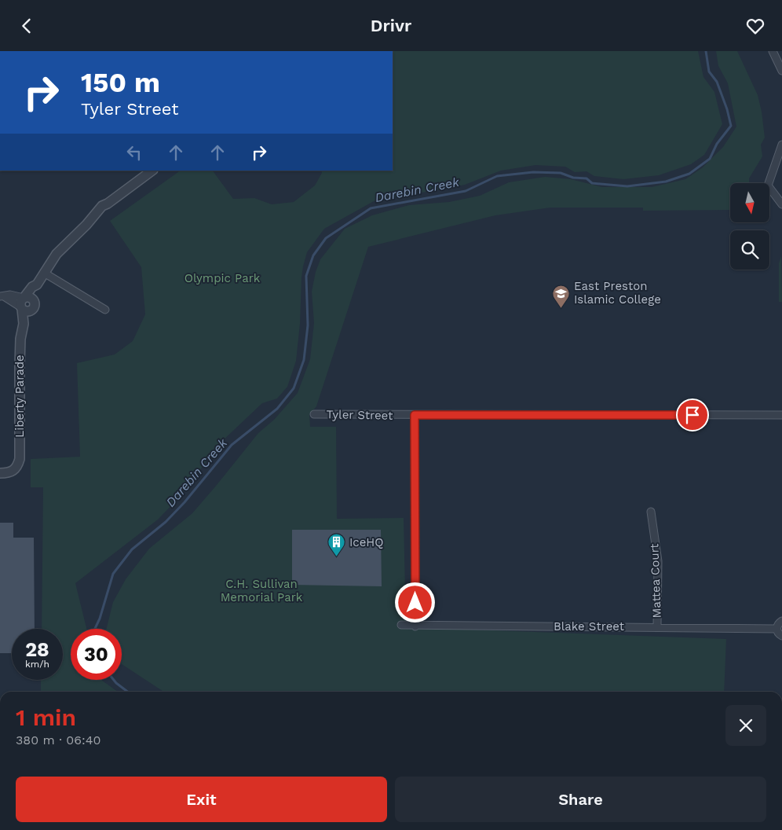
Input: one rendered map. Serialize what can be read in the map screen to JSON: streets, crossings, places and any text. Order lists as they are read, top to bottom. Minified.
{"streets":{"street":["Liberty Parade","Tyler Street","Mattea Court","Blake Street"]},"crossings":[["Mattea Court","Blake Street"]],"water":["Darebin Creek"],"parks":["Olympic Park","C.H. Sullivan Memorial Park"],"places":{"school or university":["East Preston Islamic College"],"building":["IceHQ"]},"north":"bottom","page":{"header":"Drivr","turn":["150 m","Tyler Street"],"speed":"28 km/h","limit":"30","heading":["1 min","380 m · 06:40"],"buttons":["Exit","Share"]}}
